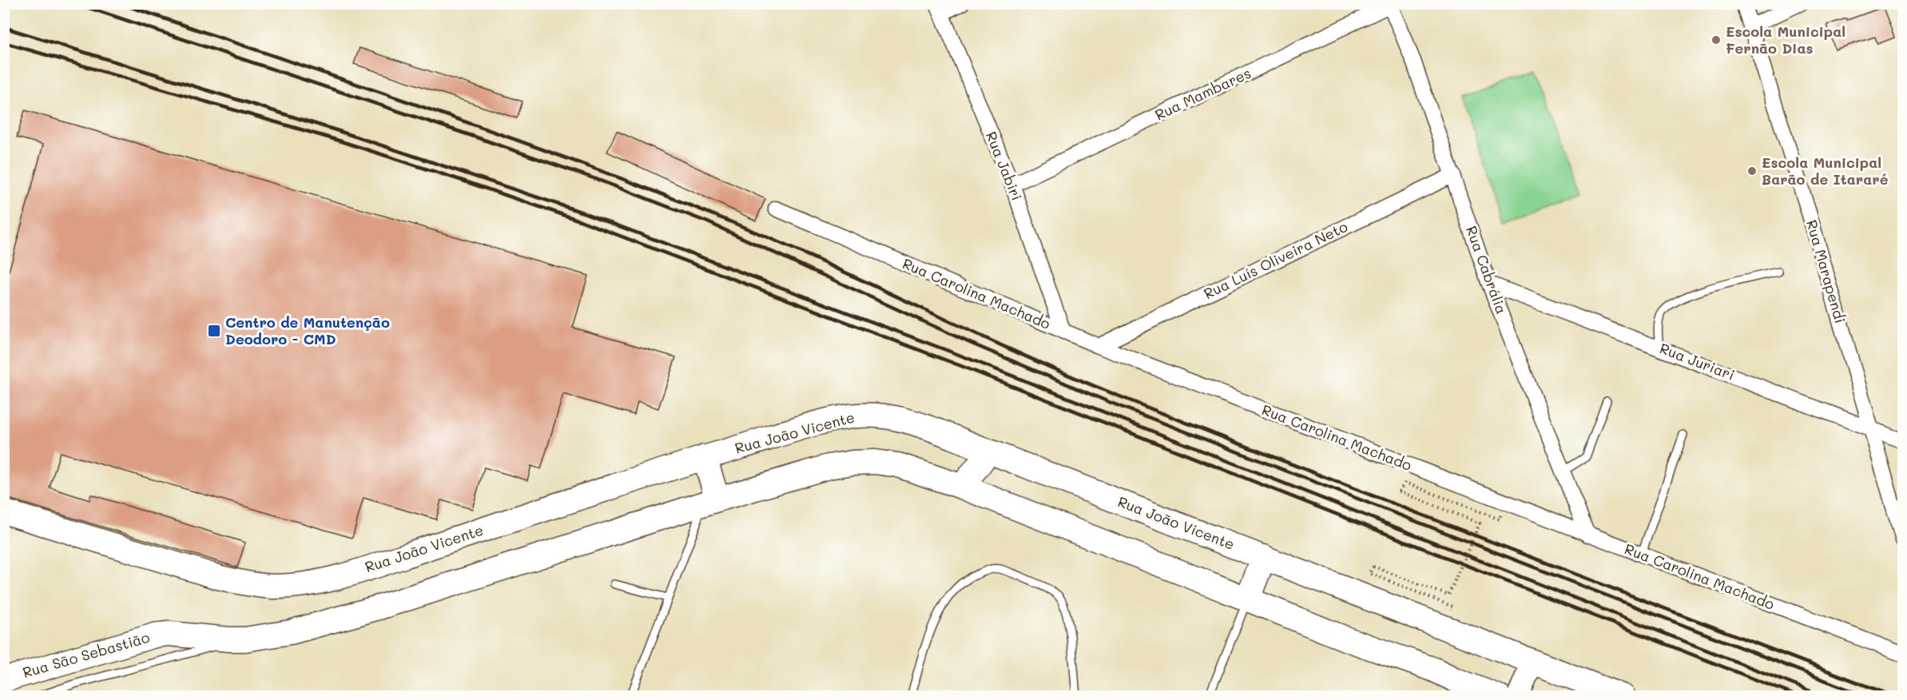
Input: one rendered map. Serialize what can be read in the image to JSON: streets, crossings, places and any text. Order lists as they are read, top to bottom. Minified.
{"streets":{"main road":["Rua João Vicente","Rua São Sebastião"],"street":["Rua Mambares","Rua Jabiri","Rua Luís Oliveira Neto","Rua Cabrália","Rua Marapendi","Rua Carolina Machado","Rua Juriari"]},"crossings":[["Rua Mambares","Rua Jabiri"],["Rua Mambares","Rua Cabrália"],["Rua Jabiri","Rua Carolina Machado"],["Rua Luís Oliveira Neto","Rua Cabrália"],["Rua Luís Oliveira Neto","Rua Carolina Machado"],["Rua Cabrália","Rua Carolina Machado"],["Rua Cabrália","Rua Juriari"],["Rua Marapendi","Rua Juriari"]],"places":{"other":["Escola Municipal Fernão Dias","Escola Municipal Barão de Itararé"],"transit":["Centro de Manutenção Deodoro - CMD"]}}
